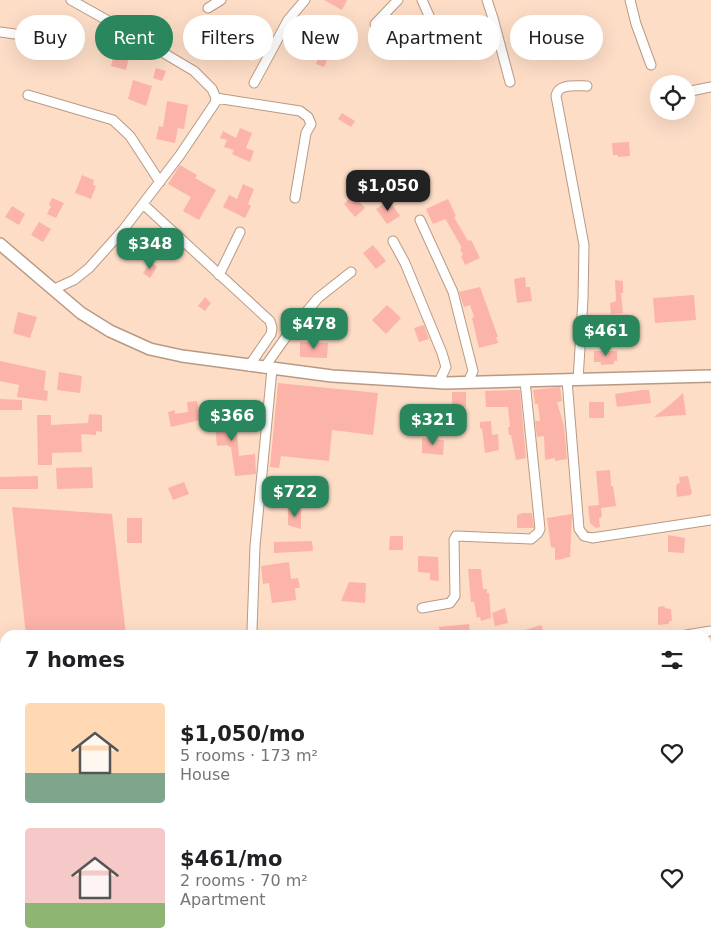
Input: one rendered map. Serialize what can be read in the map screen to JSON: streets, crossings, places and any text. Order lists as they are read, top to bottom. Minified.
{"page":{"chip":["Buy","Rent","Filters","New","Apartment","House"],"price":["$1,050","$348","$478","$461","$366","$321","$722"],"heading":"7 homes","list":[{"name":"$1,050/mo","note":"5 rooms · 173 m² · House"},{"name":"$461/mo","note":"2 rooms · 70 m² · Apartment"}]}}
